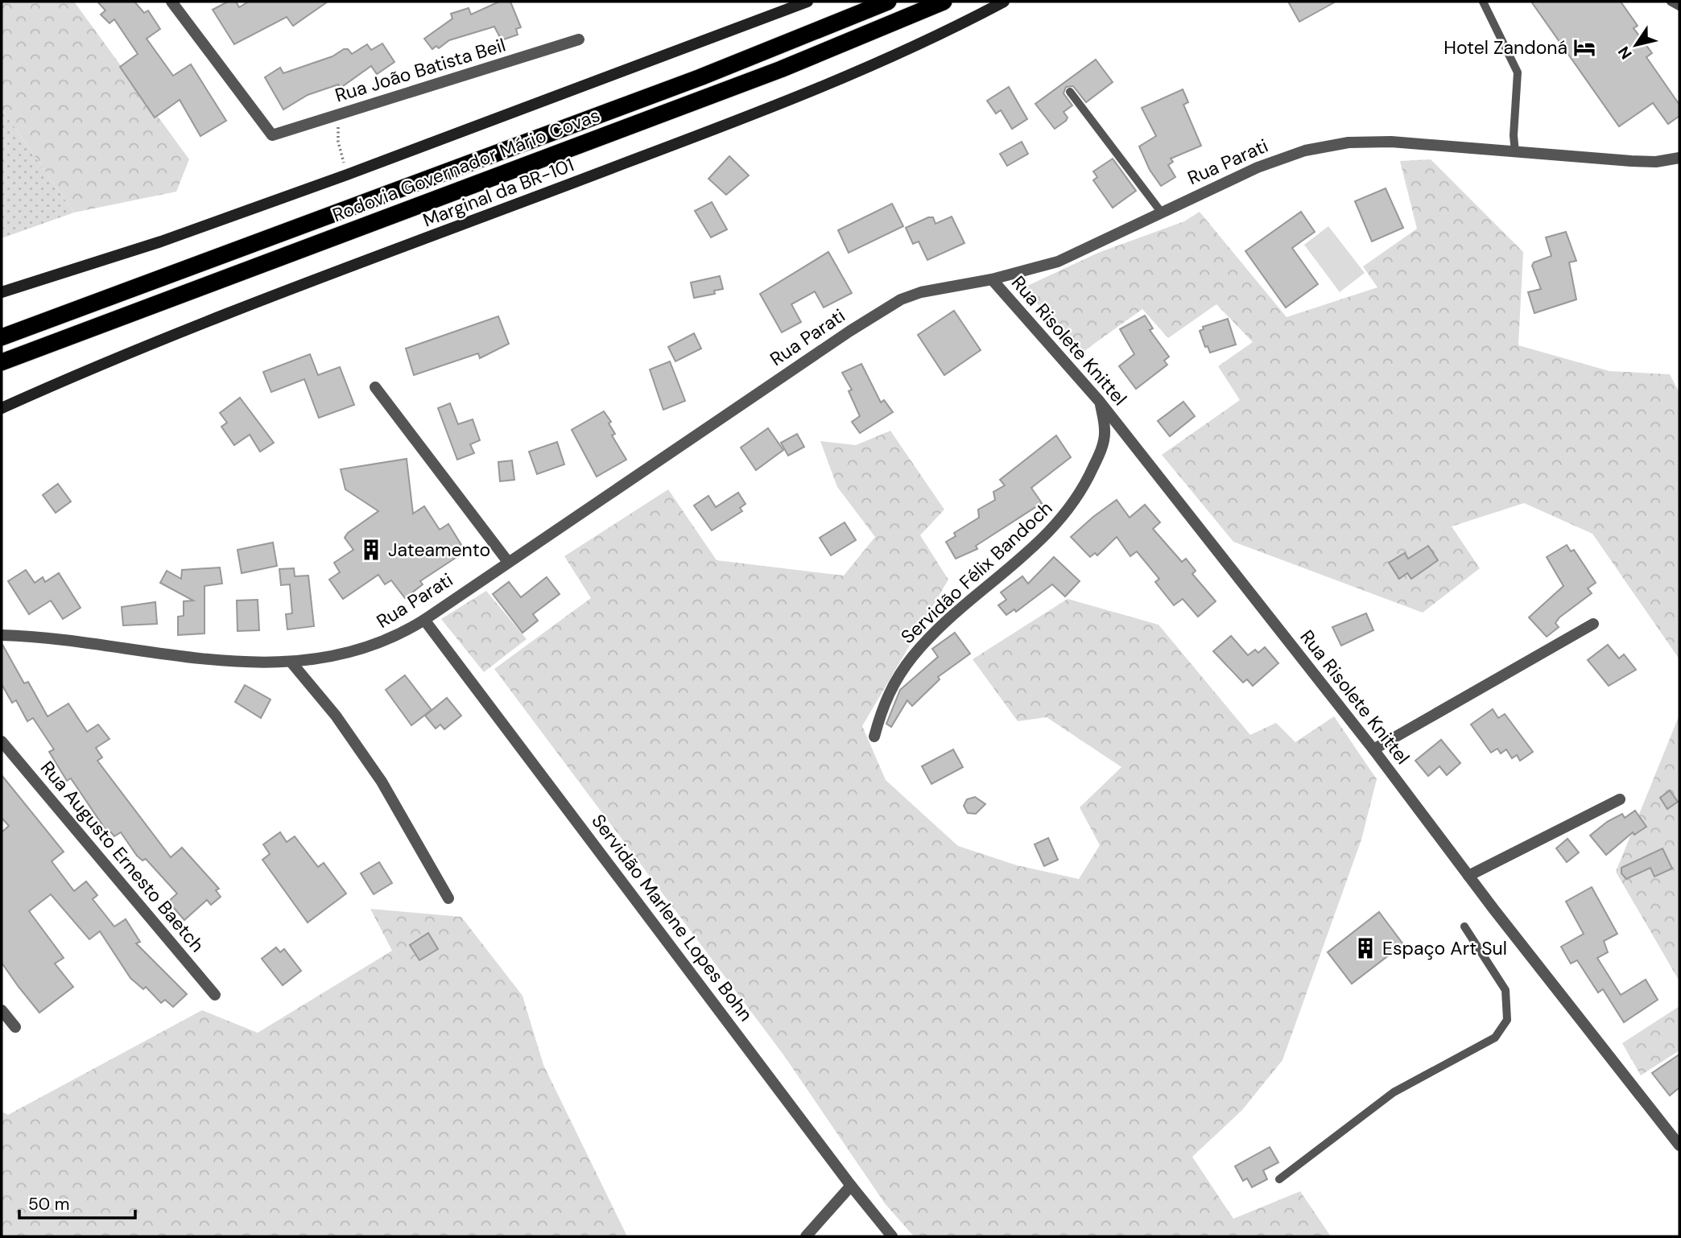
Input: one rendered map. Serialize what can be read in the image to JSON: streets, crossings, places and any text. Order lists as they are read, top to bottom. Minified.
{"streets":{"highway":["Rodovia Governador Mário Covas"],"main road":["Marginal da BR-101"],"street":["Rua João Batista Beil","Rua Parati","Rua Risolete Knittel","Servidão Félix Bandoch","Rua Augusto Ernesto Baetch","Servidão Marlene Lopes Bohn"]},"crossings":[["Rua Parati","Rua Risolete Knittel"],["Rua Parati","Servidão Marlene Lopes Bohn"],["Rua Risolete Knittel","Servidão Félix Bandoch"]],"places":{"hotel":["Hotel Zandoná"],"building":["Jateamento","Espaço Art Sul"]},"scale_bar":"50 m","north":"bottom left"}
